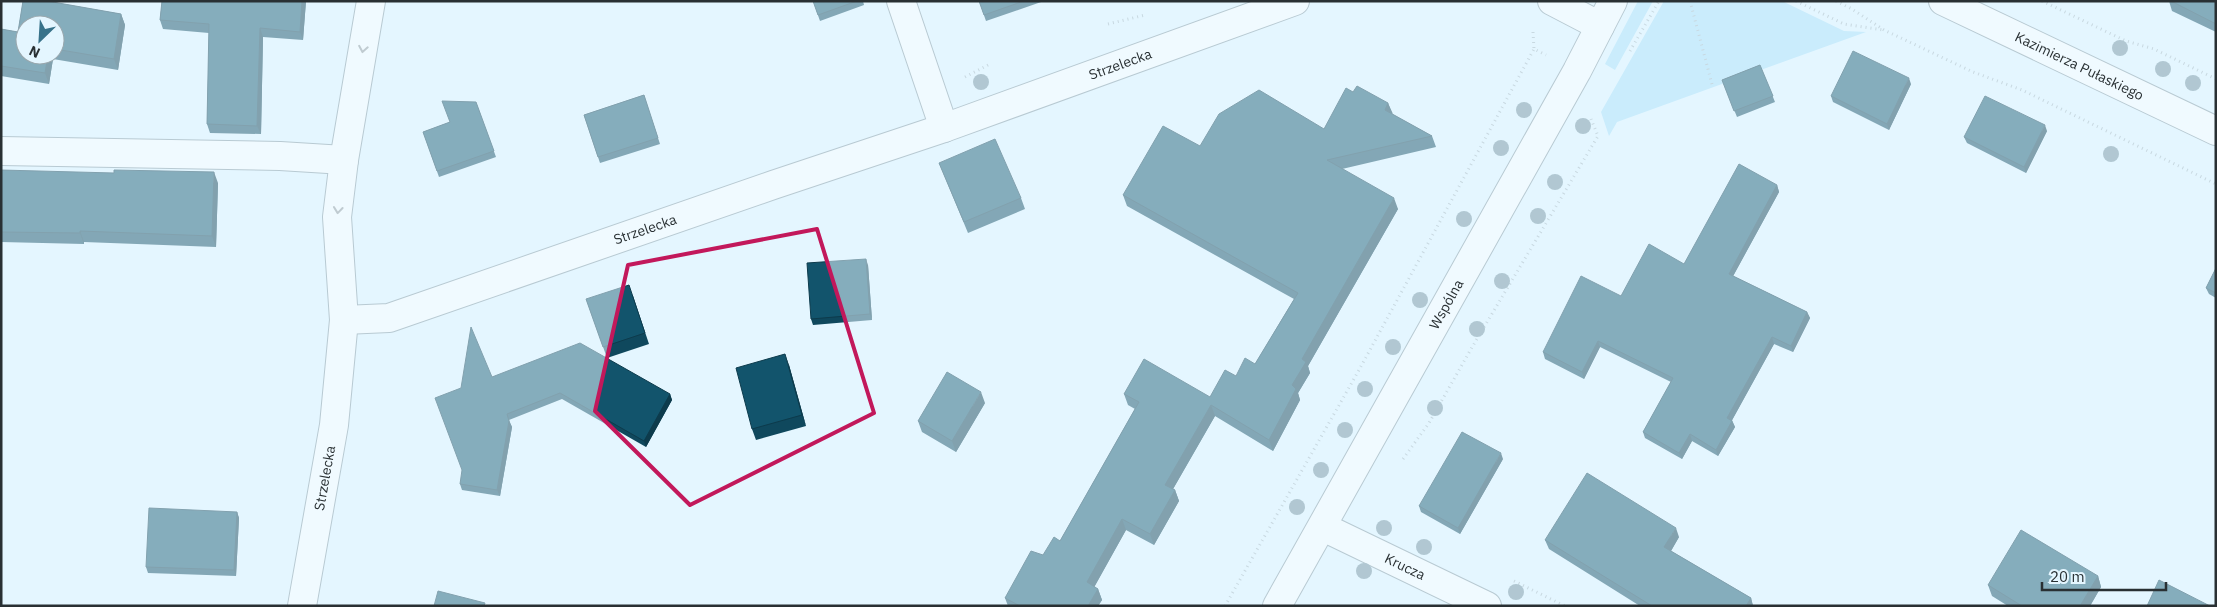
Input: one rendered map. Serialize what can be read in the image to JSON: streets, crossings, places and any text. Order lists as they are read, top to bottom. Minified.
{"streets":{"street":["Strzelecka","Kazimierza Pułaskiego","Wspólna","Krucza"]},"crossings":[["Wspólna","Krucza"]],"scale_bar":"20 m","north":"bottom left"}
